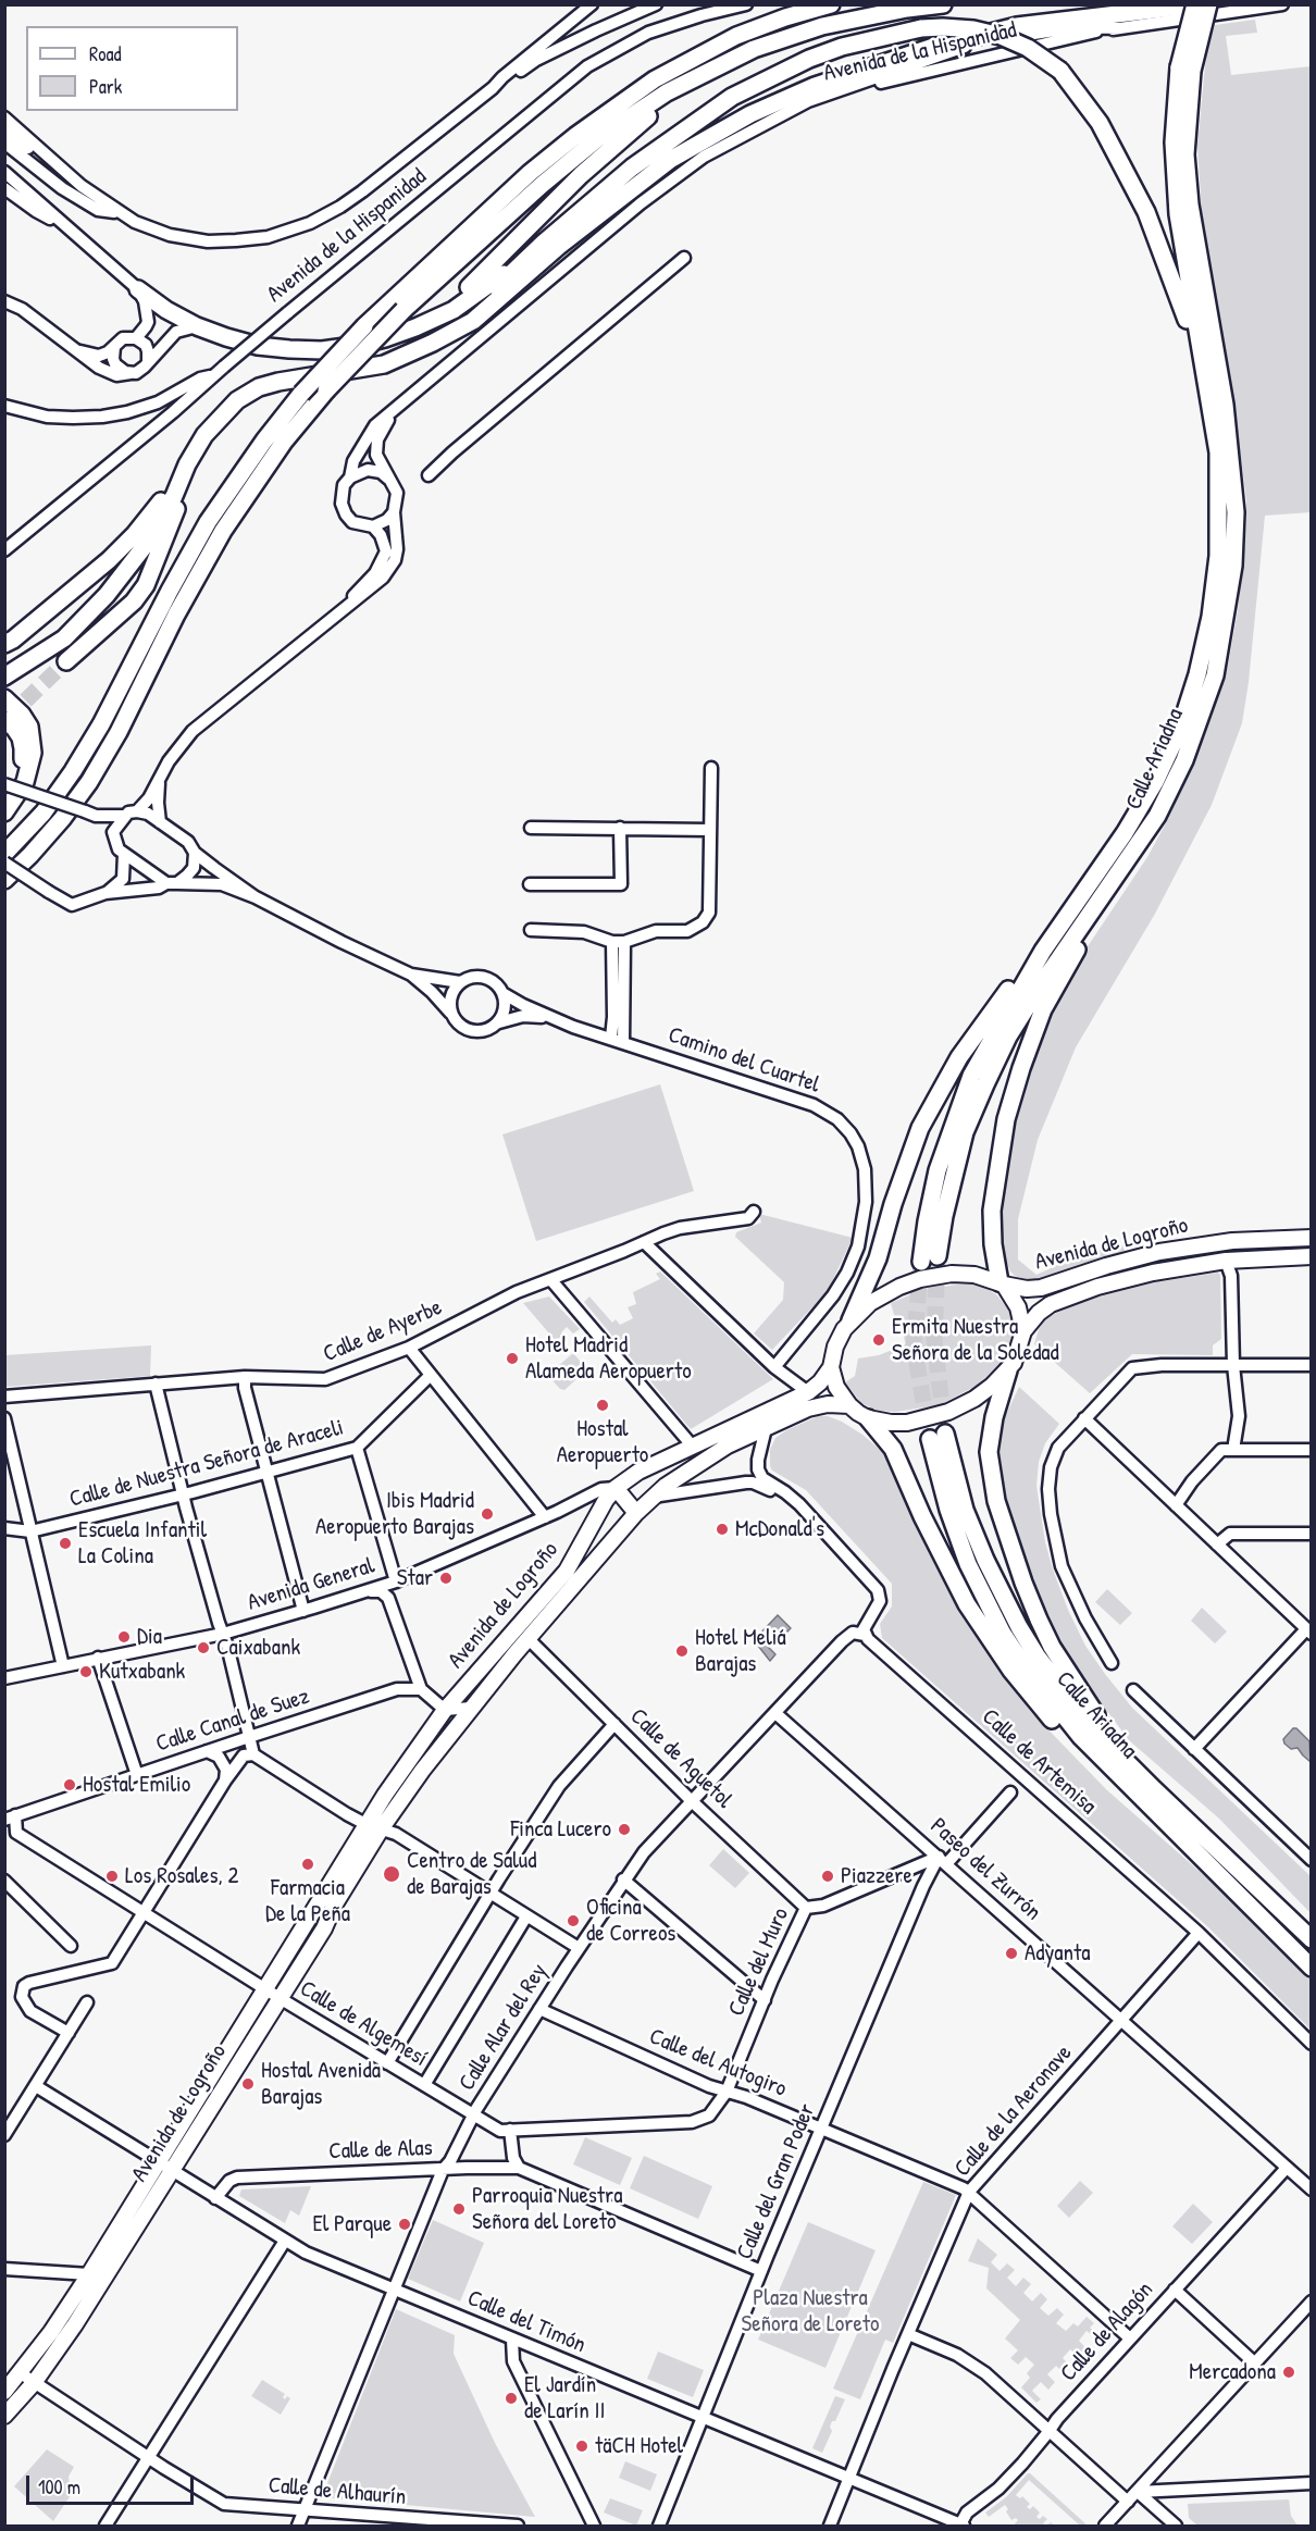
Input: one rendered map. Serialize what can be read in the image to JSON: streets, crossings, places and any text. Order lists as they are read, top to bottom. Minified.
{"streets":{"highway":["Calle Ariadna"],"main road":["Avenida de Logroño"],"street":["Avenida de la Hispanidad","Camino del Cuartel","Calle de Ayerbe","Calle de Nuestra Señora de Araceli","Avenida General","Calle Canal de Suez","Calle de Aguetol","Calle de Artemisa","Paseo del Zurrón","Calle del Muro","Calle de Algemesí","Calle Alar del Rey","Calle del Autogiro","Calle de la Aeronave","Calle de Alas","Calle del Gran Poder","Calle del Timón","Calle de Alagón","Calle de Alhaurín"]},"crossings":[["Avenida de Logroño","Avenida General"],["Avenida de Logroño","Calle de Aguetol"],["Avenida de Logroño","Calle de Algemesí"],["Avenida de Logroño","Calle del Timón"],["Avenida de Logroño","Calle de Alhaurín"],["Calle Canal de Suez","Calle de Algemesí"],["Calle de Aguetol","Calle del Muro"],["Calle de Aguetol","Calle Alar del Rey"],["Calle de Artemisa","Calle Alar del Rey"],["Calle de Artemisa","Calle de la Aeronave"],["Paseo del Zurrón","Calle del Muro"],["Paseo del Zurrón","Calle Alar del Rey"],["Paseo del Zurrón","Calle de la Aeronave"],["Paseo del Zurrón","Calle del Gran Poder"],["Paseo del Zurrón","Calle de Alagón"],["Calle del Muro","Calle de Algemesí"],["Calle del Muro","Calle del Autogiro"],["Calle del Muro","Calle del Gran Poder"],["Calle de Algemesí","Calle Alar del Rey"],["Calle de Algemesí","Calle del Autogiro"],["Calle Alar del Rey","Calle del Autogiro"],["Calle Alar del Rey","Calle de Alas"],["Calle Alar del Rey","Calle del Timón"],["Calle Alar del Rey","Calle de Alhaurín"],["Calle del Autogiro","Calle de la Aeronave"],["Calle del Autogiro","Calle del Gran Poder"],["Calle del Autogiro","Calle de Alagón"],["Calle de la Aeronave","Calle del Timón"],["Calle de Alas","Calle del Timón"],["Calle del Gran Poder","Calle del Timón"],["Calle del Timón","Calle de Alagón"]],"parks":["Plaza Nuestra Señora de Loreto"],"places":["Ermita Nuestra Señora de la Soledad","Hotel Madrid Alameda Aeropuerto","Hostal Aeropuerto","Ibis Madrid Aeropuerto Barajas","McDonald's","Escuela Infantil La Colina","Star","Dia","Caixabank","Hotel Meliá Barajas","Kutxabank","Hostal Emilio","Finca Lucero","Farmacia De la Peña","Centro de Salud de Barajas","Los Rosales, 2","Piazzere","Oficina de Correos","Adyanta","Hostal Avenida Barajas","Parroquia Nuestra Señora del Loreto","El Parque","Mercadona","El Jardín de Larín II","täCH Hotel"],"legend":["Road","Park"],"scale_bar":"100 m"}
